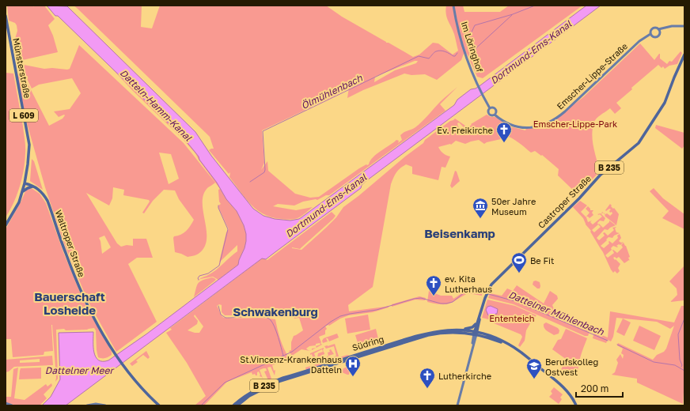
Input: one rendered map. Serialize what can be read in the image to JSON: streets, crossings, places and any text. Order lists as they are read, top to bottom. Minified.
{"streets":{"main road":["Münsterstraße","L 609","B 235","Castroper Straße","Waltroper Straße","Südring"],"street":["Im Löringhof","Emscher-Lippe-Straße"]},"crossings":[["Im Löringhof","Emscher-Lippe-Straße"],["Münsterstraße","Waltroper Straße"],["B 235","Castroper Straße"],["B 235","Südring"],["Castroper Straße","Südring"]],"districts":["Beisenkamp","Bauerschaft Losheide","Schwakenburg"],"water":["Dortmund-Ems-Kanal","Ölmühlenbach","Datteln-Hamm-Kanal","Dattelner Mühlenbach","Dattelner Meer"],"parks":["Emscher-Lippe-Park","Ententeich"],"places":{"church":["Ev. Freikirche","ev. Kita Lutherhaus","Lutherkirche"],"museum":["50er Jahre Museum"],"sports":["Be Fit"],"hospital":["St.Vincenz-Krankenhaus Datteln"],"school or university":["Berufskolleg Ostvest"]},"scale_bar":"200 m"}
